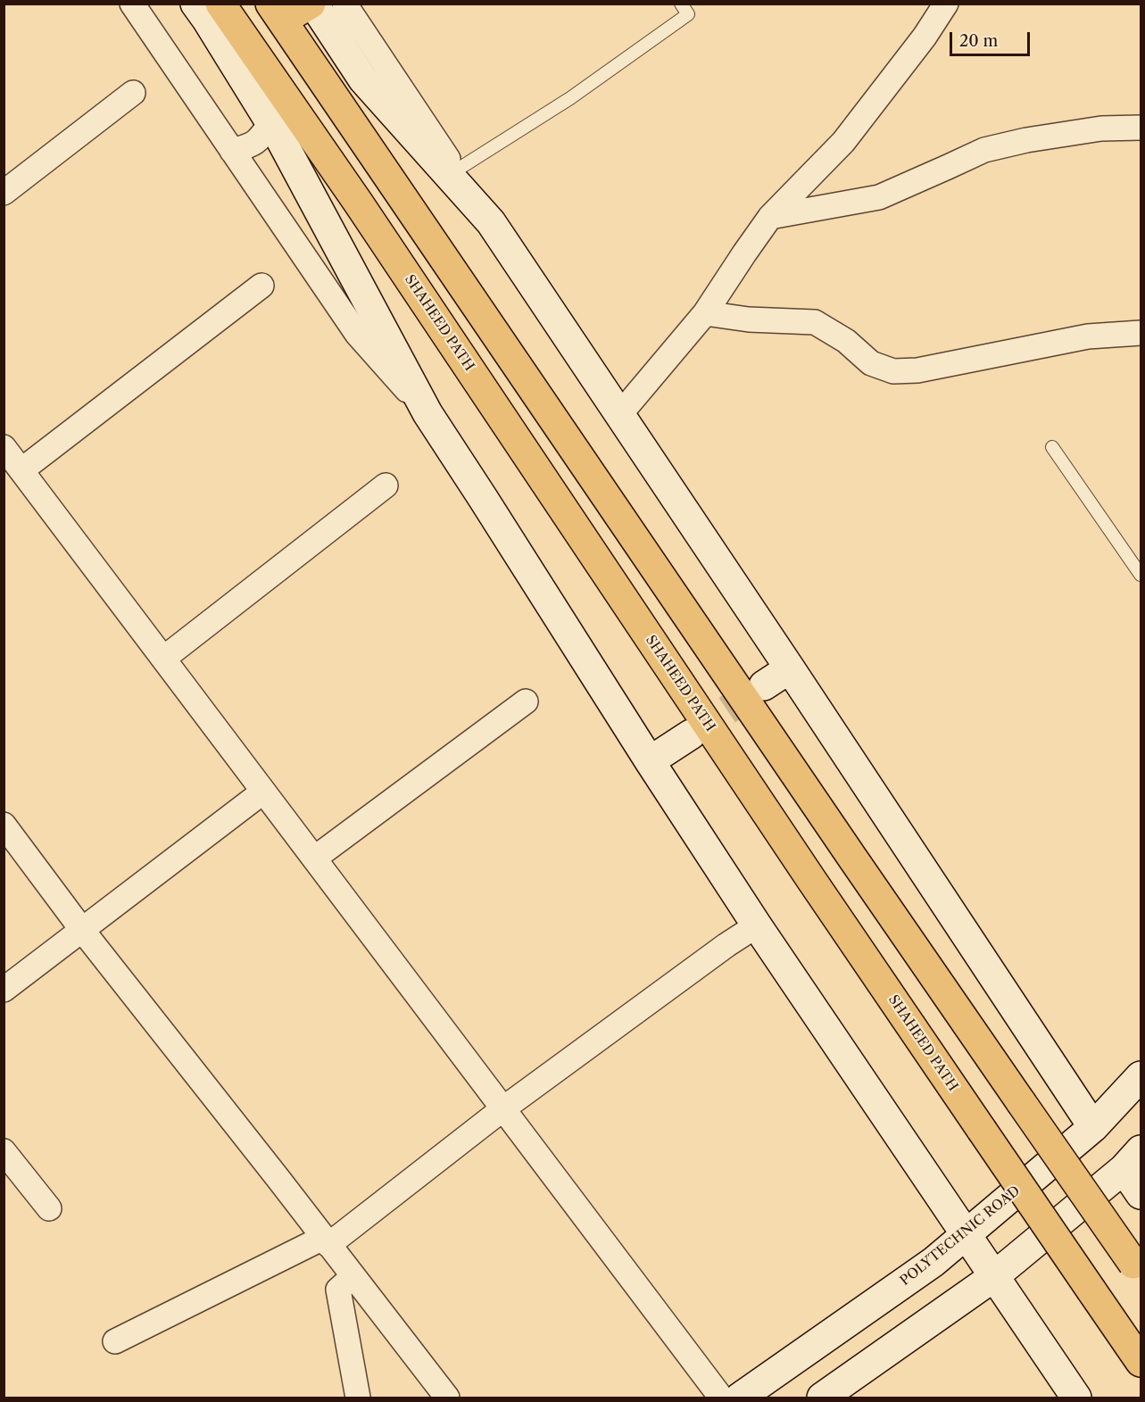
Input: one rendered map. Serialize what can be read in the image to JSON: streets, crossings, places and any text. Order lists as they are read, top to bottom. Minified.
{"streets":{"highway":["SHAHEED PATH"],"street":["POLYTECHNIC ROAD"]},"scale_bar":"20 m"}
